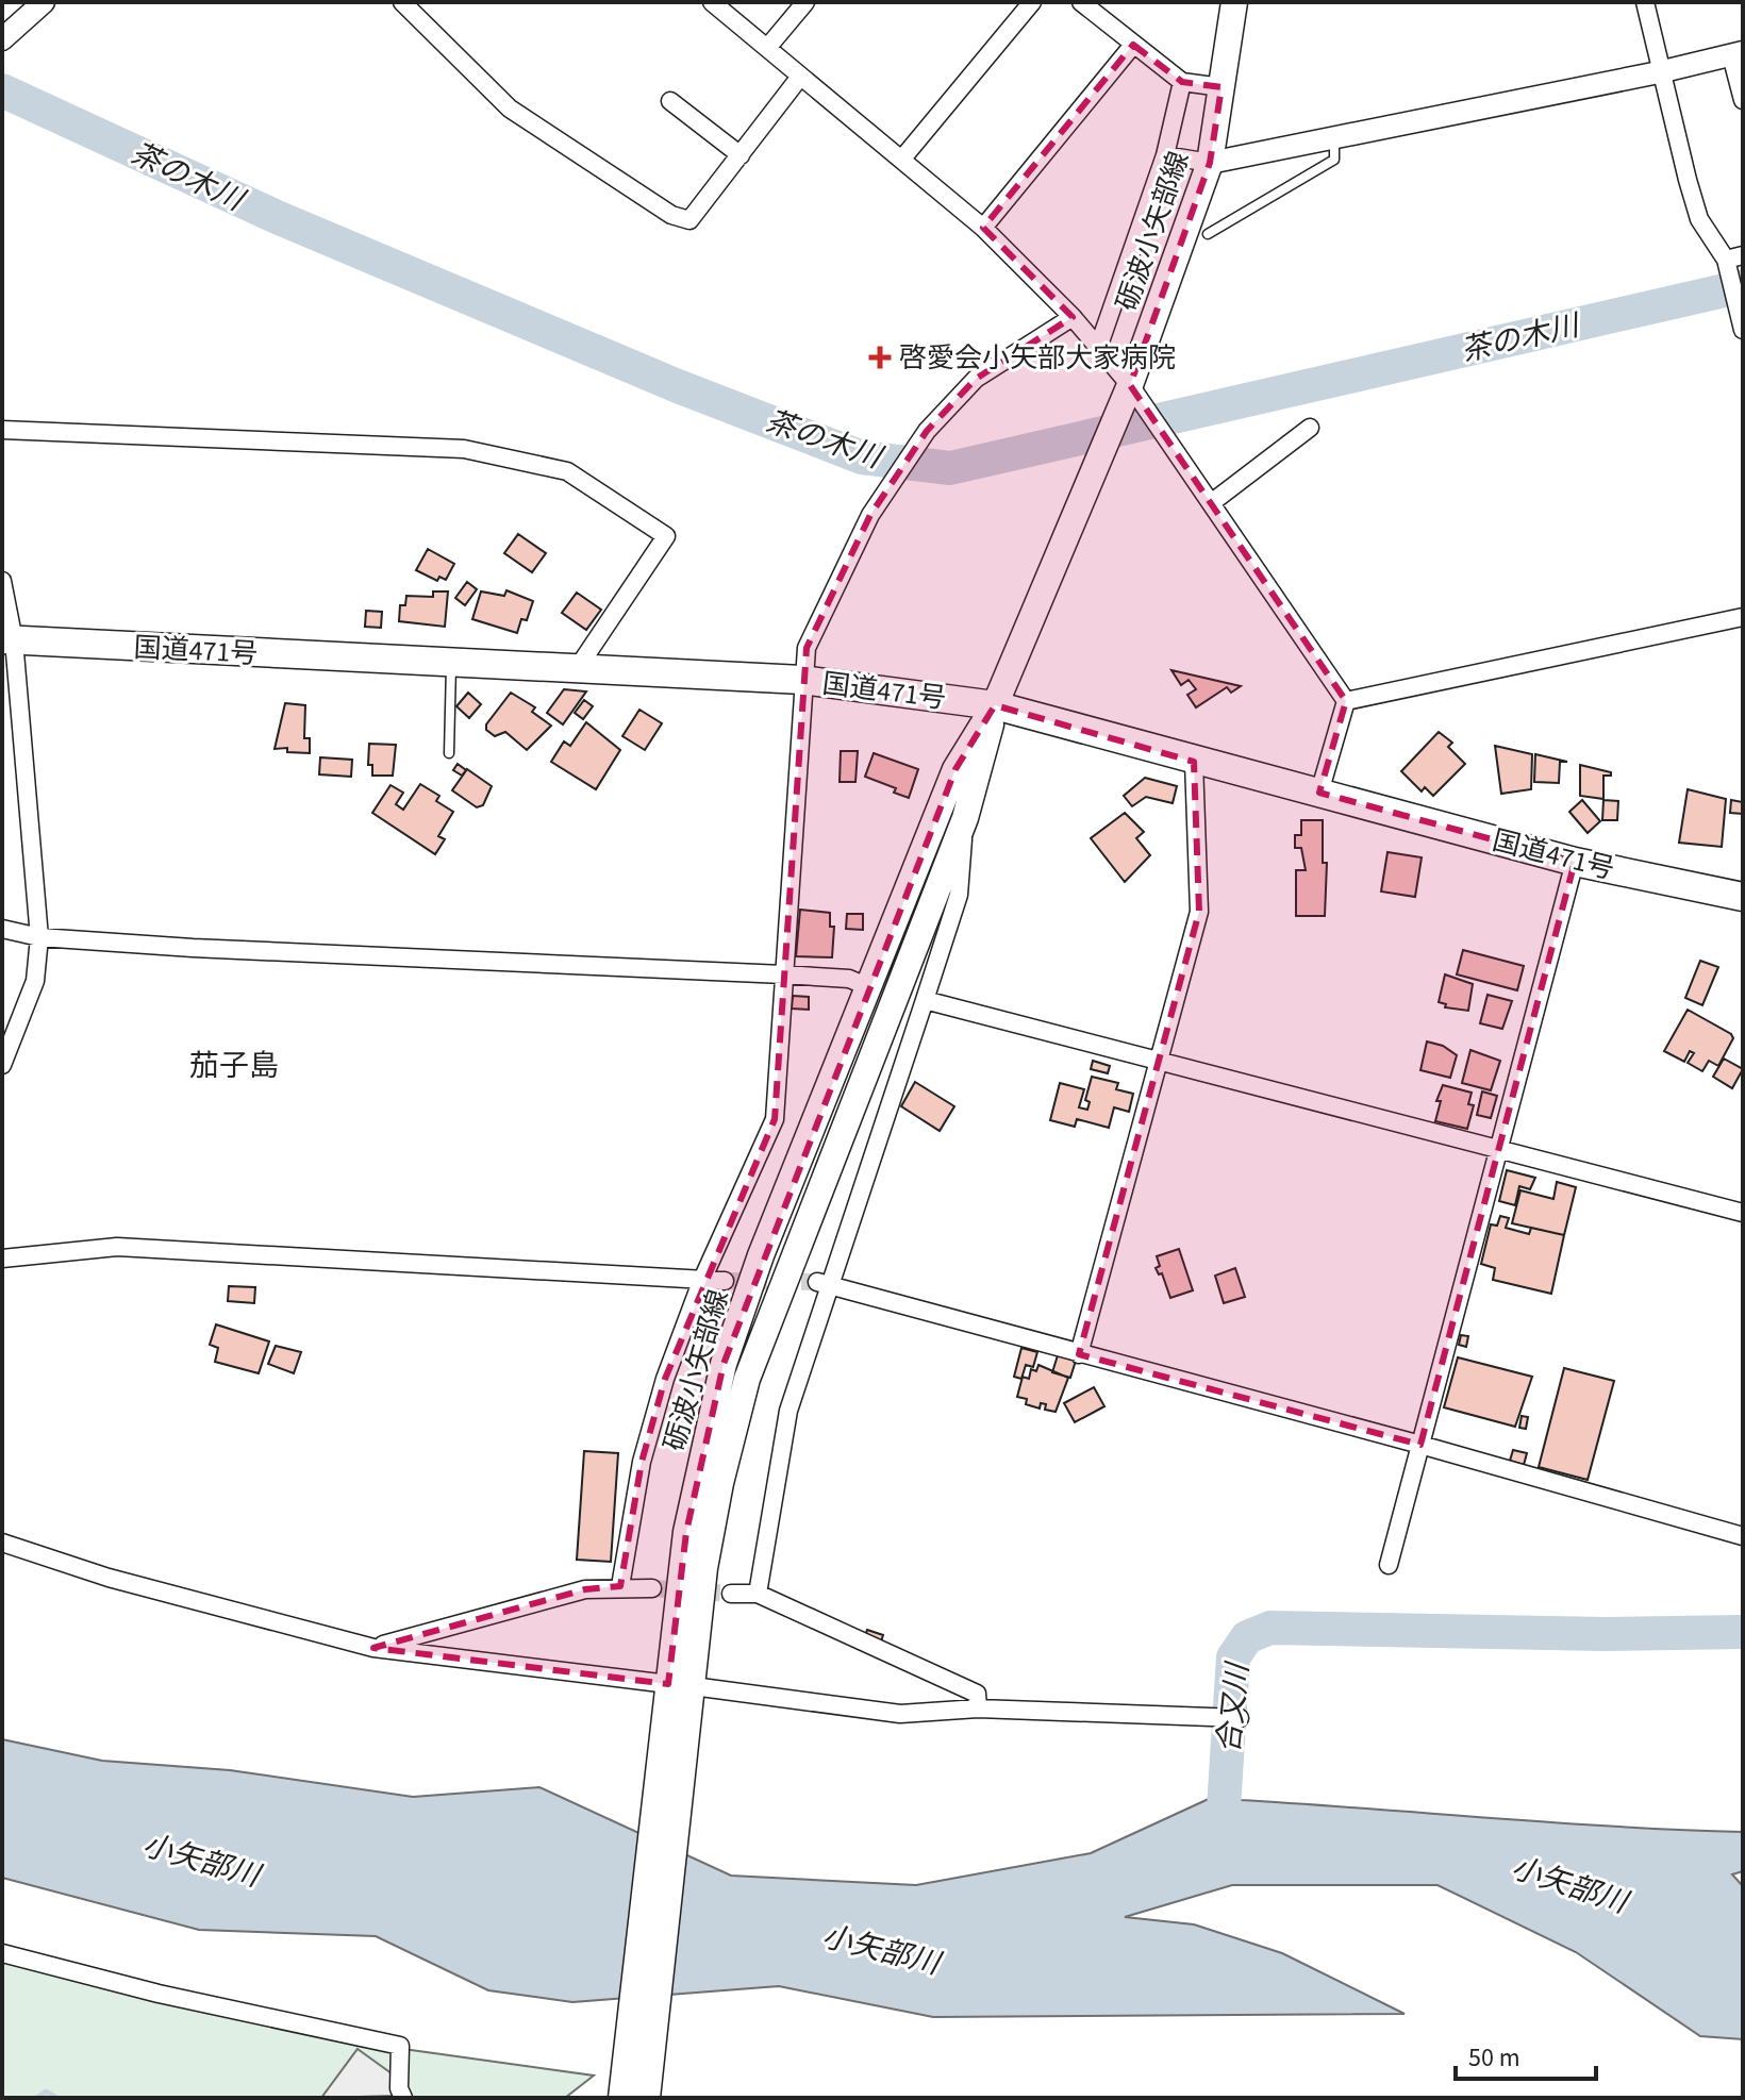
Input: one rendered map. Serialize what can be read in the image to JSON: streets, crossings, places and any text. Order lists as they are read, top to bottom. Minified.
{"streets":{"highway":["国道471号"],"main road":["砺波小矢部線"]},"crossings":[["砺波小矢部線","国道471号"]],"districts":["茄子島"],"water":["茶の木川","合又川","小矢部川"],"places":{"health":["啓愛会小矢部大家病院"]},"scale_bar":"50 m"}
